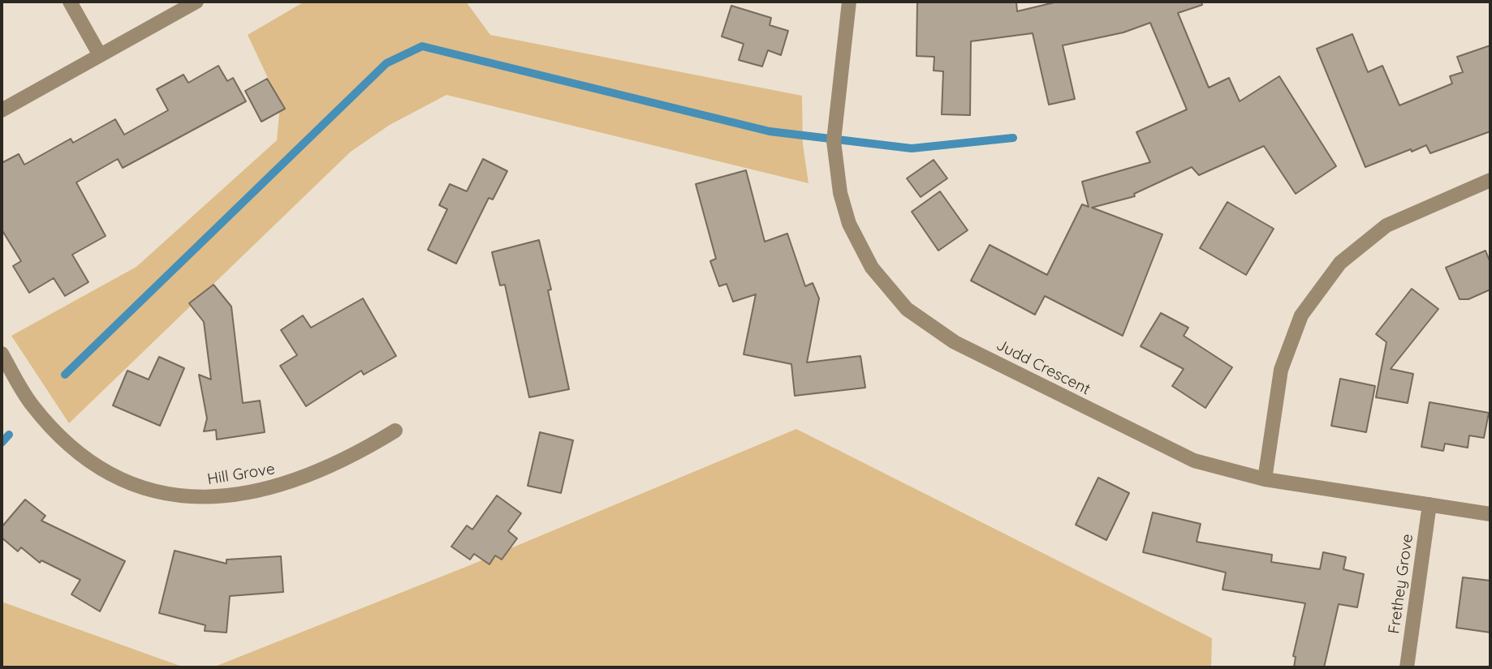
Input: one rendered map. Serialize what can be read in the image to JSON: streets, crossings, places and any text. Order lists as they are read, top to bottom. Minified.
{"streets":{"street":["Judd Crescent","Hill Grove","Frethey Grove"]},"crossings":[["Judd Crescent","Frethey Grove"]]}
